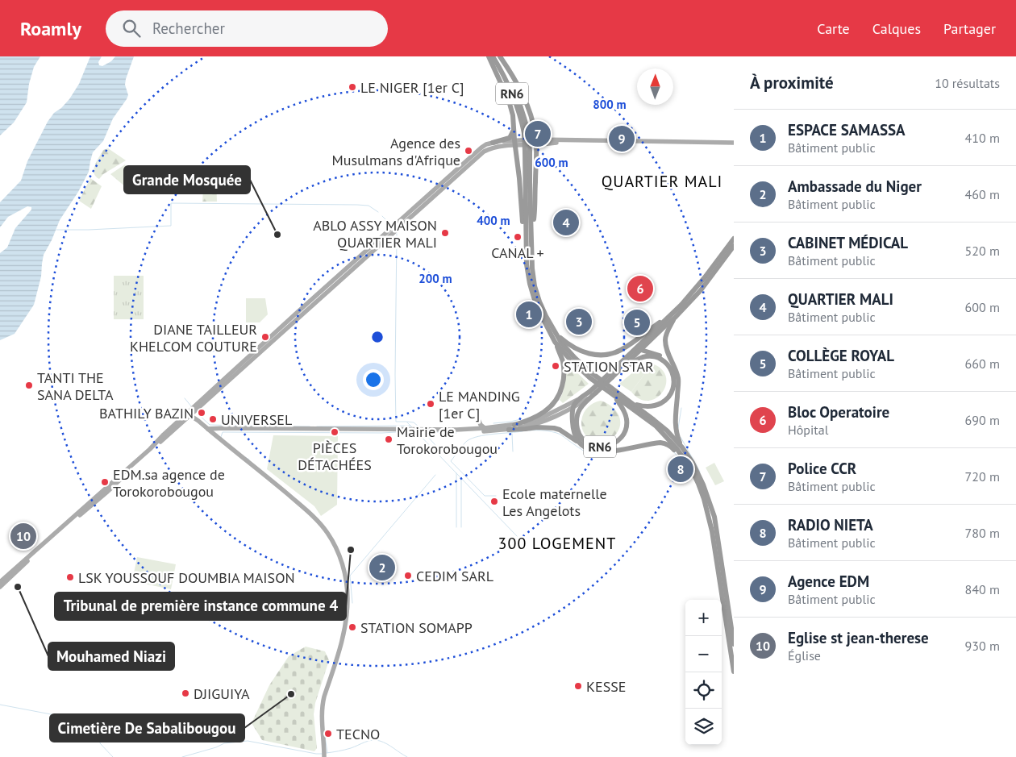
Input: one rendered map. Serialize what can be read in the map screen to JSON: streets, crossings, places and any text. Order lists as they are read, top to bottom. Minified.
{"streets":{"highway":["RN6"]},"districts":["QUARTIER MALI","300 LOGEMENT"],"places":["LE NIGER [1er C]","Agence des Musulmans d'Afrique","ABLO ASSY MAISON QUARTIER MALI","Grande Mosquée","CANAL +","DIANE TAILLEUR KHELCOM COUTURE","STATION STAR","TANTI THE SANA DELTA","LE MANDING [1er C]","BATHILY BAZIN","UNIVERSEL","PIÈCES DÉTACHÉES","Mairie de Torokorobougou","EDM.sa agence de Torokorobougou","Ecole maternelle Les Angelots","Tribunal de première instance commune 4","CEDIM SARL","LSK YOUSSOUF DOUMBIA MAISON","Mouhamed Niazi","STATION SOMAPP","KESSE","DJIGUIYA","Cimetière De Sabalibougou","TECNO"],"north":"top","page":{"header":"Roamly","search":"Rechercher","nav":["Carte","Calques","Partager"],"heading":["À proximité","10 résultats"],"list":[{"mark":"1","name":"ESPACE SAMASSA","note":"Bâtiment public","value":"410 m"},{"mark":"2","name":"Ambassade du Niger","note":"Bâtiment public","value":"460 m"},{"mark":"3","name":"CABINET MÉDICAL","note":"Bâtiment public","value":"520 m"},{"mark":"4","name":"QUARTIER MALI","note":"Bâtiment public","value":"600 m"},{"mark":"5","name":"COLLÈGE ROYAL","note":"Bâtiment public","value":"660 m"},{"mark":"6","name":"Bloc Operatoire","note":"Hôpital","value":"690 m"},{"mark":"7","name":"Police CCR","note":"Bâtiment public","value":"720 m"},{"mark":"8","name":"RADIO NIETA","note":"Bâtiment public","value":"780 m"},{"mark":"9","name":"Agence EDM","note":"Bâtiment public","value":"840 m"},{"mark":"10","name":"Eglise st jean-therese","note":"Église","value":"930 m"}],"pins":["7","9","4","6","1","3","5","8","10","2"],"map_buttons":["+","−"]},"rings":["800 m","600 m","400 m","200 m"]}
